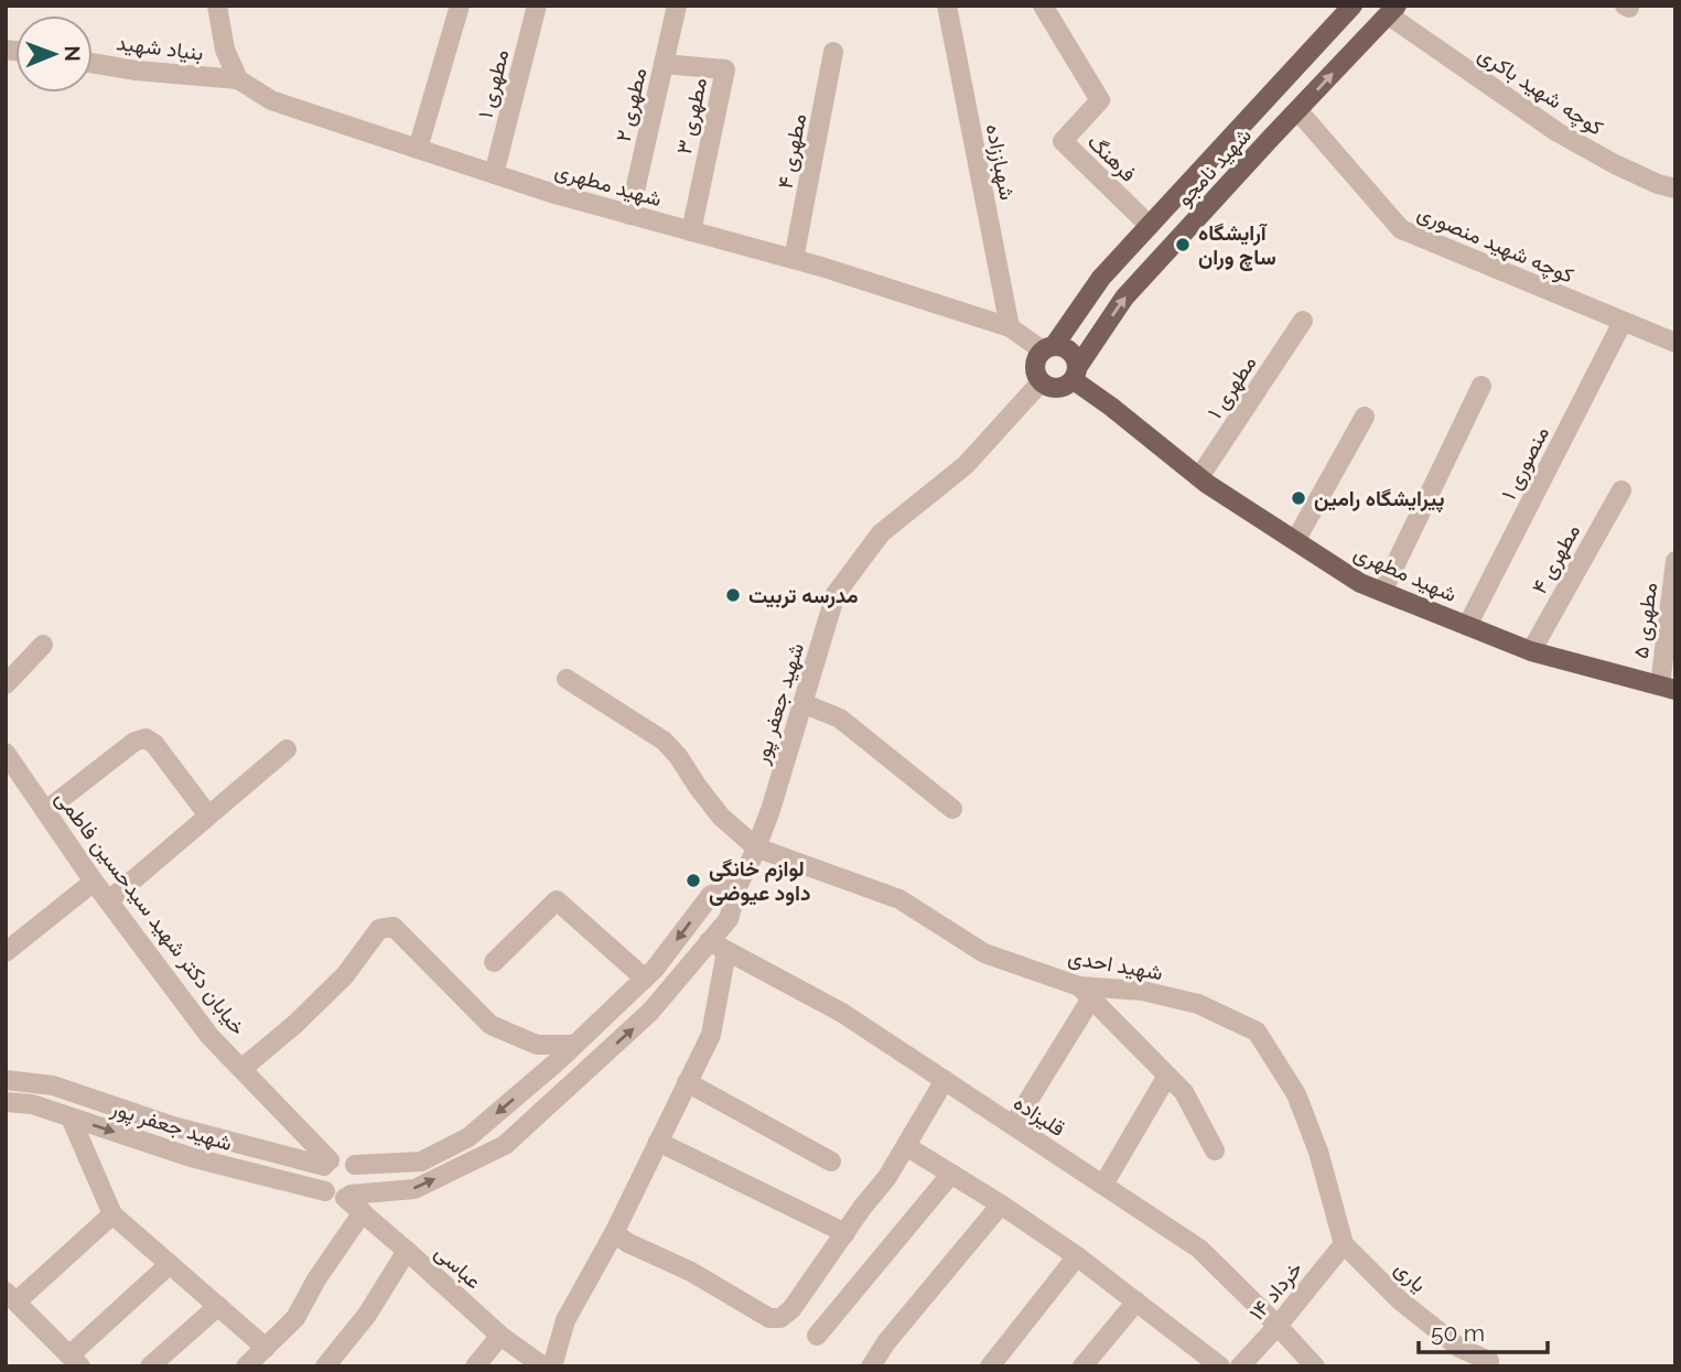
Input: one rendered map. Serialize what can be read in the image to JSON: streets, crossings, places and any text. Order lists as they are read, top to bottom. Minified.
{"streets":{"main road":["شهید نامجو","شهید مطهری"],"street":["بنیاد شهید","مطهری ۱","کوچه شهید باکری","مطهری ۲","مطهری ۳","مطهری ۴","فرهنگ","شهباززاده","کوچه شهید منصوری","منصوری ۱","مطهری ۵","شهید جعفر پور","خیابان دکتر شهید سیدحسین فاطمی","شهید احدی","قلیزاده","عباسی","یاری","۱۴ خرداد"]},"crossings":[["بنیاد شهید","شهید مطهری"],["مطهری ۱","شهید مطهری"],["کوچه شهید باکری","شهید نامجو"],["مطهری ۲","مطهری ۳"],["مطهری ۲","شهید مطهری"],["مطهری ۳","شهید مطهری"],["مطهری ۴","شهید مطهری"],["فرهنگ","شهید نامجو"],["شهباززاده","شهید مطهری"],["شهید نامجو","شهید مطهری"],["شهید نامجو","کوچه شهید منصوری"],["شهید نامجو","شهید جعفر پور"],["شهید مطهری","منصوری ۱"],["شهید مطهری","مطهری ۵"],["شهید مطهری","شهید جعفر پور"],["کوچه شهید منصوری","منصوری ۱"],["شهید جعفر پور","خیابان دکتر شهید سیدحسین فاطمی"],["شهید جعفر پور","شهید احدی"],["شهید جعفر پور","قلیزاده"],["شهید جعفر پور","عباسی"],["خیابان دکتر شهید سیدحسین فاطمی","عباسی"],["شهید احدی","یاری"],["شهید احدی","۱۴ خرداد"],["قلیزاده","۱۴ خرداد"],["یاری","۱۴ خرداد"]],"places":["آرایشگاه ساچ وران","پیرایشگاه ‌رامین","مدرسه تربیت","لوازم خانگی داود عیوضی"],"scale_bar":"50 m","north":"right"}
